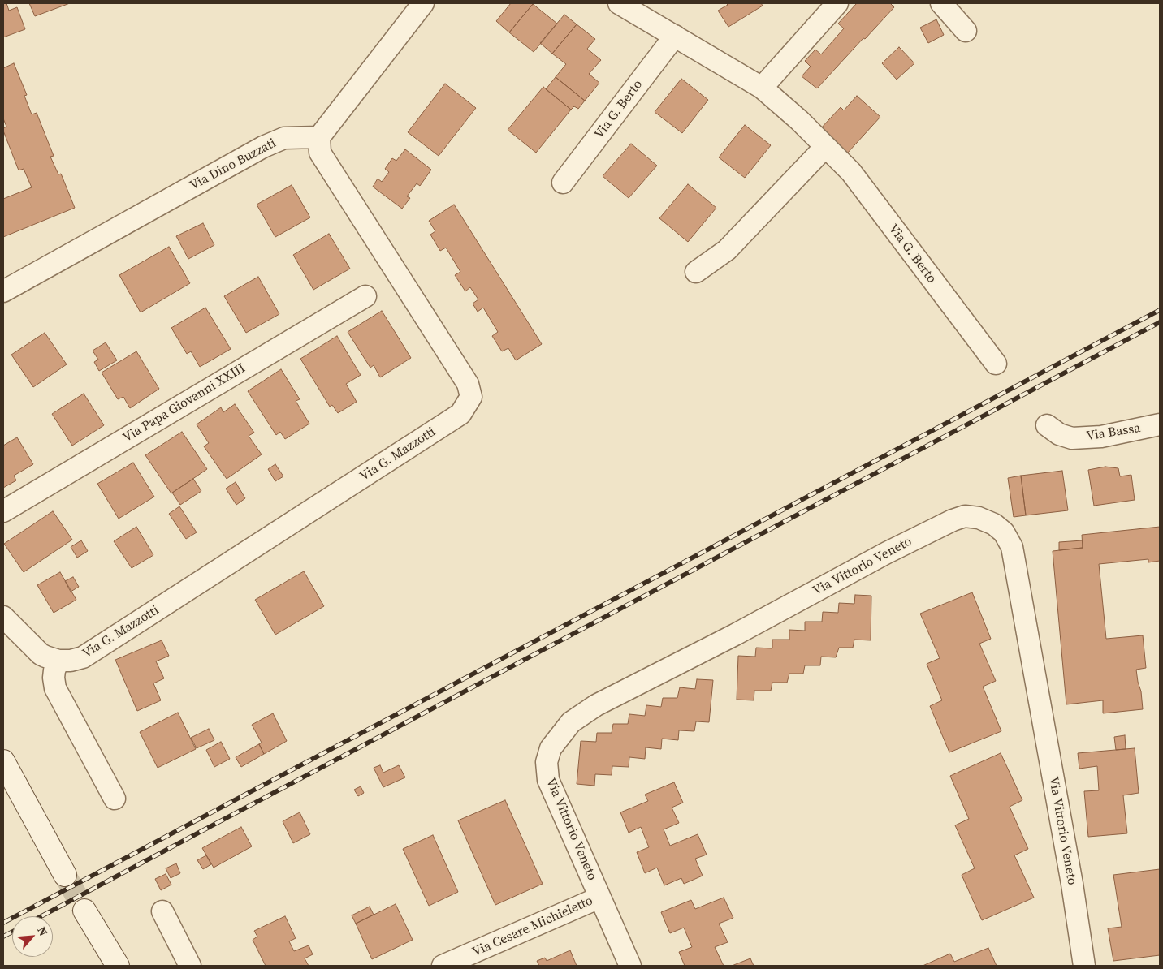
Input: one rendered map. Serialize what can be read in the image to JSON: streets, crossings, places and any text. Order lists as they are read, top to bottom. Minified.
{"streets":{"street":["Via G. Berto","Via Dino Buzzati","Via Papa Giovanni XXIII","Via Bassa","Via G. Mazzotti","Via Vittorio Veneto","Via Cesare Michieletto"]},"crossings":[["Via Dino Buzzati","Via G. Mazzotti"],["Via Vittorio Veneto","Via Cesare Michieletto"]],"north":"top right"}
